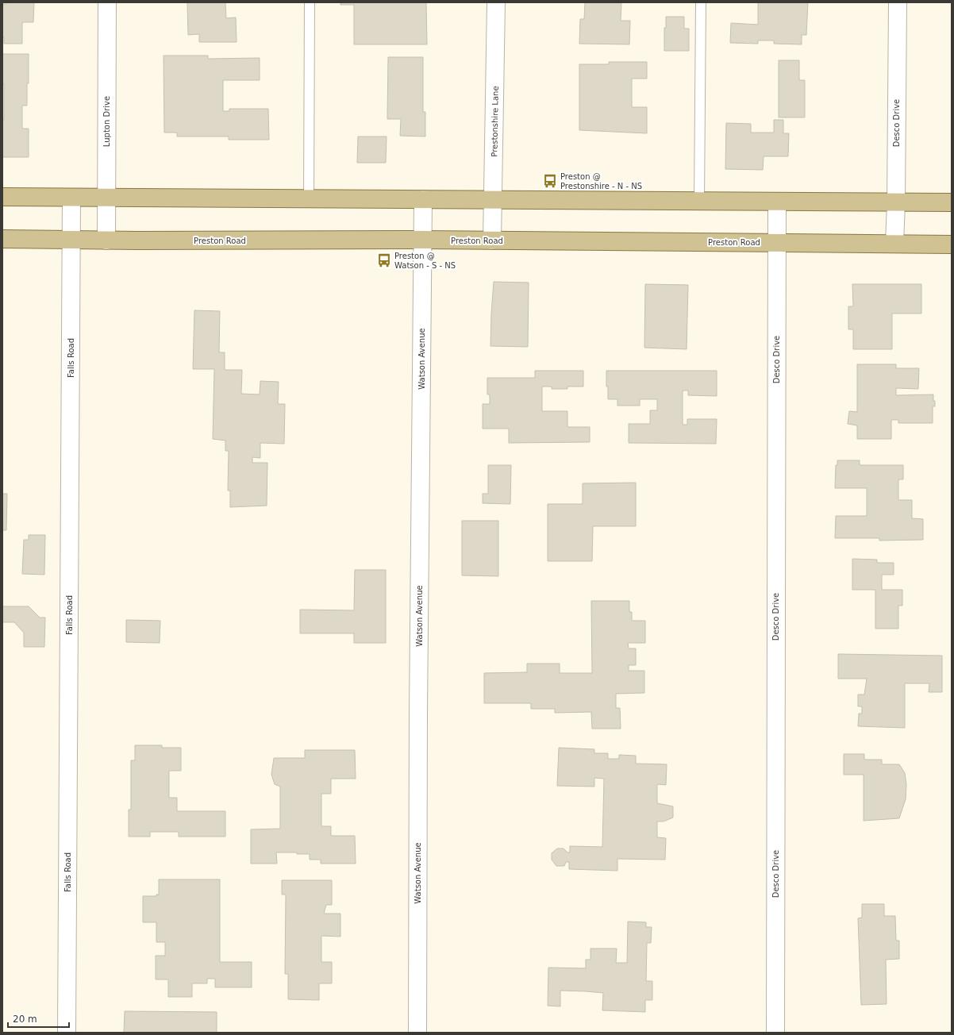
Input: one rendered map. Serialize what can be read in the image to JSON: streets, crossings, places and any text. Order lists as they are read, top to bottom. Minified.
{"streets":{"main road":["Preston Road"],"street":["Lupton Drive","Prestonshire Lane","Desco Drive","Falls Road","Watson Avenue"]},"crossings":[["Lupton Drive","Preston Road"],["Prestonshire Lane","Preston Road"],["Desco Drive","Preston Road"],["Preston Road","Falls Road"],["Preston Road","Watson Avenue"]],"places":{"bus stop":["Preston @ Prestonshire - N - NS","Preston @ Watson - S - NS"]},"scale_bar":"20 m"}
